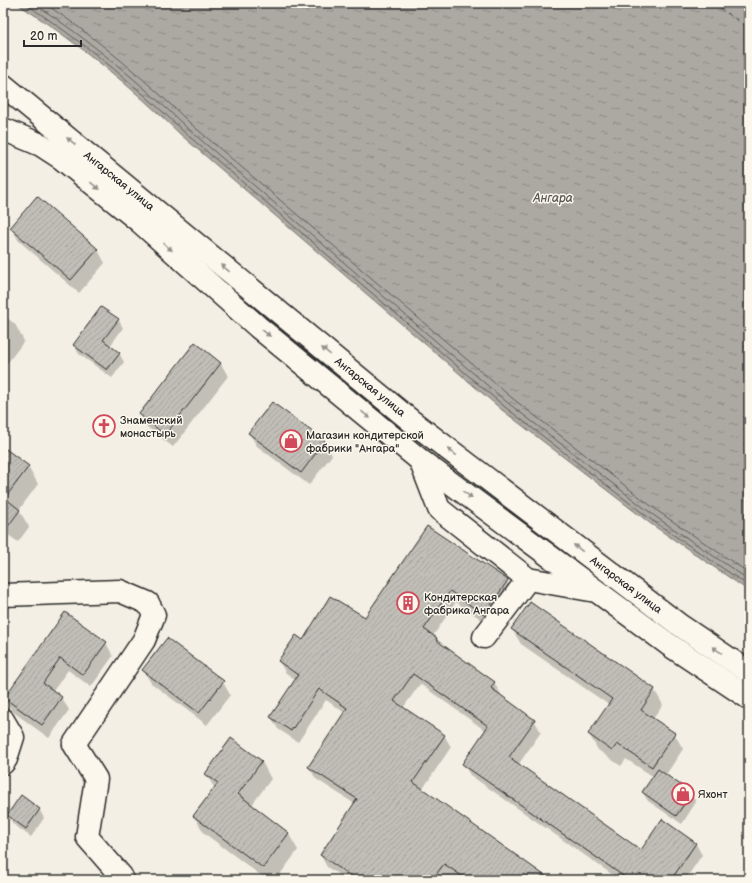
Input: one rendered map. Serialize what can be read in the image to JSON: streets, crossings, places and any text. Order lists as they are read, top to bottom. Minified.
{"streets":{"main road":["Ангарская улица"]},"water":["Ангара"],"places":{"church":["Знаменский монастырь"],"shop":["Магазин кондитерской фабрики \"Ангара\"","Яхонт"],"building":["Кондитерская фабрика Ангара"]},"scale_bar":"20 m"}
